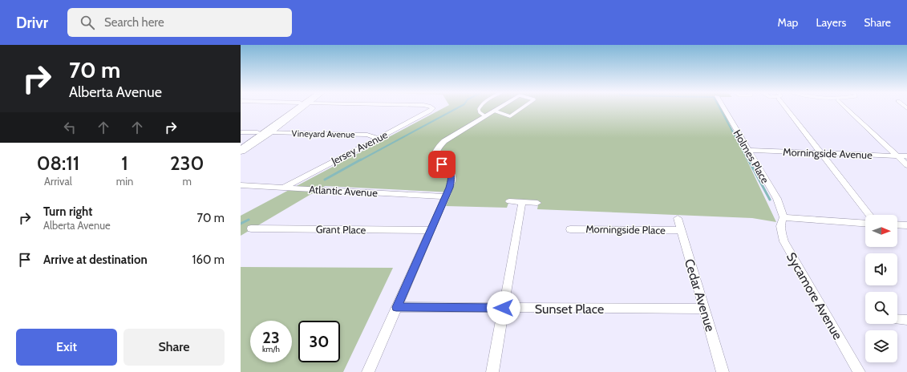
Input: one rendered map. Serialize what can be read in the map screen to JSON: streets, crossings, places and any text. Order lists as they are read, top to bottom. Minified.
{"streets":{"street":["Vineyard Avenue","Jersey Avenue","Morningside Avenue","Holmes Place","Atlantic Avenue","Grant Place","Morningside Place","Cedar Avenue","Sycamore Avenue","Sunset Place"]},"crossings":[["Vineyard Avenue","Jersey Avenue"],["Jersey Avenue","Atlantic Avenue"],["Morningside Avenue","Holmes Place"],["Holmes Place","Sycamore Avenue"],["Morningside Place","Cedar Avenue"],["Cedar Avenue","Sunset Place"]],"north":"right","page":{"header":"Drivr","search":"Search here","nav":["Map","Layers","Share"],"turn":["70 m","Alberta Avenue"],"eta":["08:11","Arrival","1","min","230","m"],"list":[{"name":"Turn right","note":"Alberta Avenue","value":"70 m"},{"name":"Arrive at destination","value":"160 m"}],"speed":"23 km/h","limit":"30","buttons":["Exit","Share"]}}
